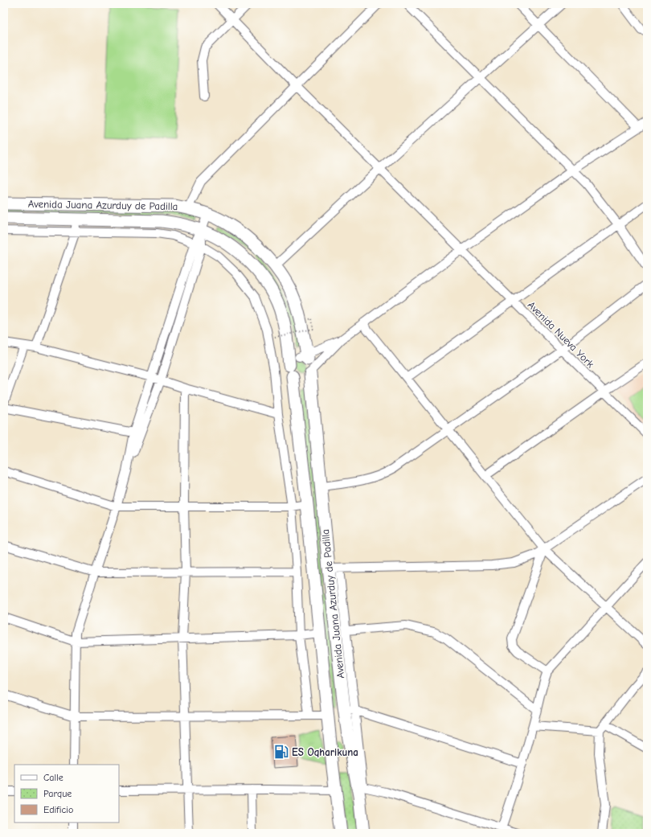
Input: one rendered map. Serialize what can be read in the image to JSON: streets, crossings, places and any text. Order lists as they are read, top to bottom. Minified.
{"streets":{"highway":["Avenida Juana Azurduy de Padilla"],"street":["Avenida Nueva York"]},"places":{"fuel station":["ES Oqharikuna"]},"legend":["Calle","Parque","Edificio"]}
